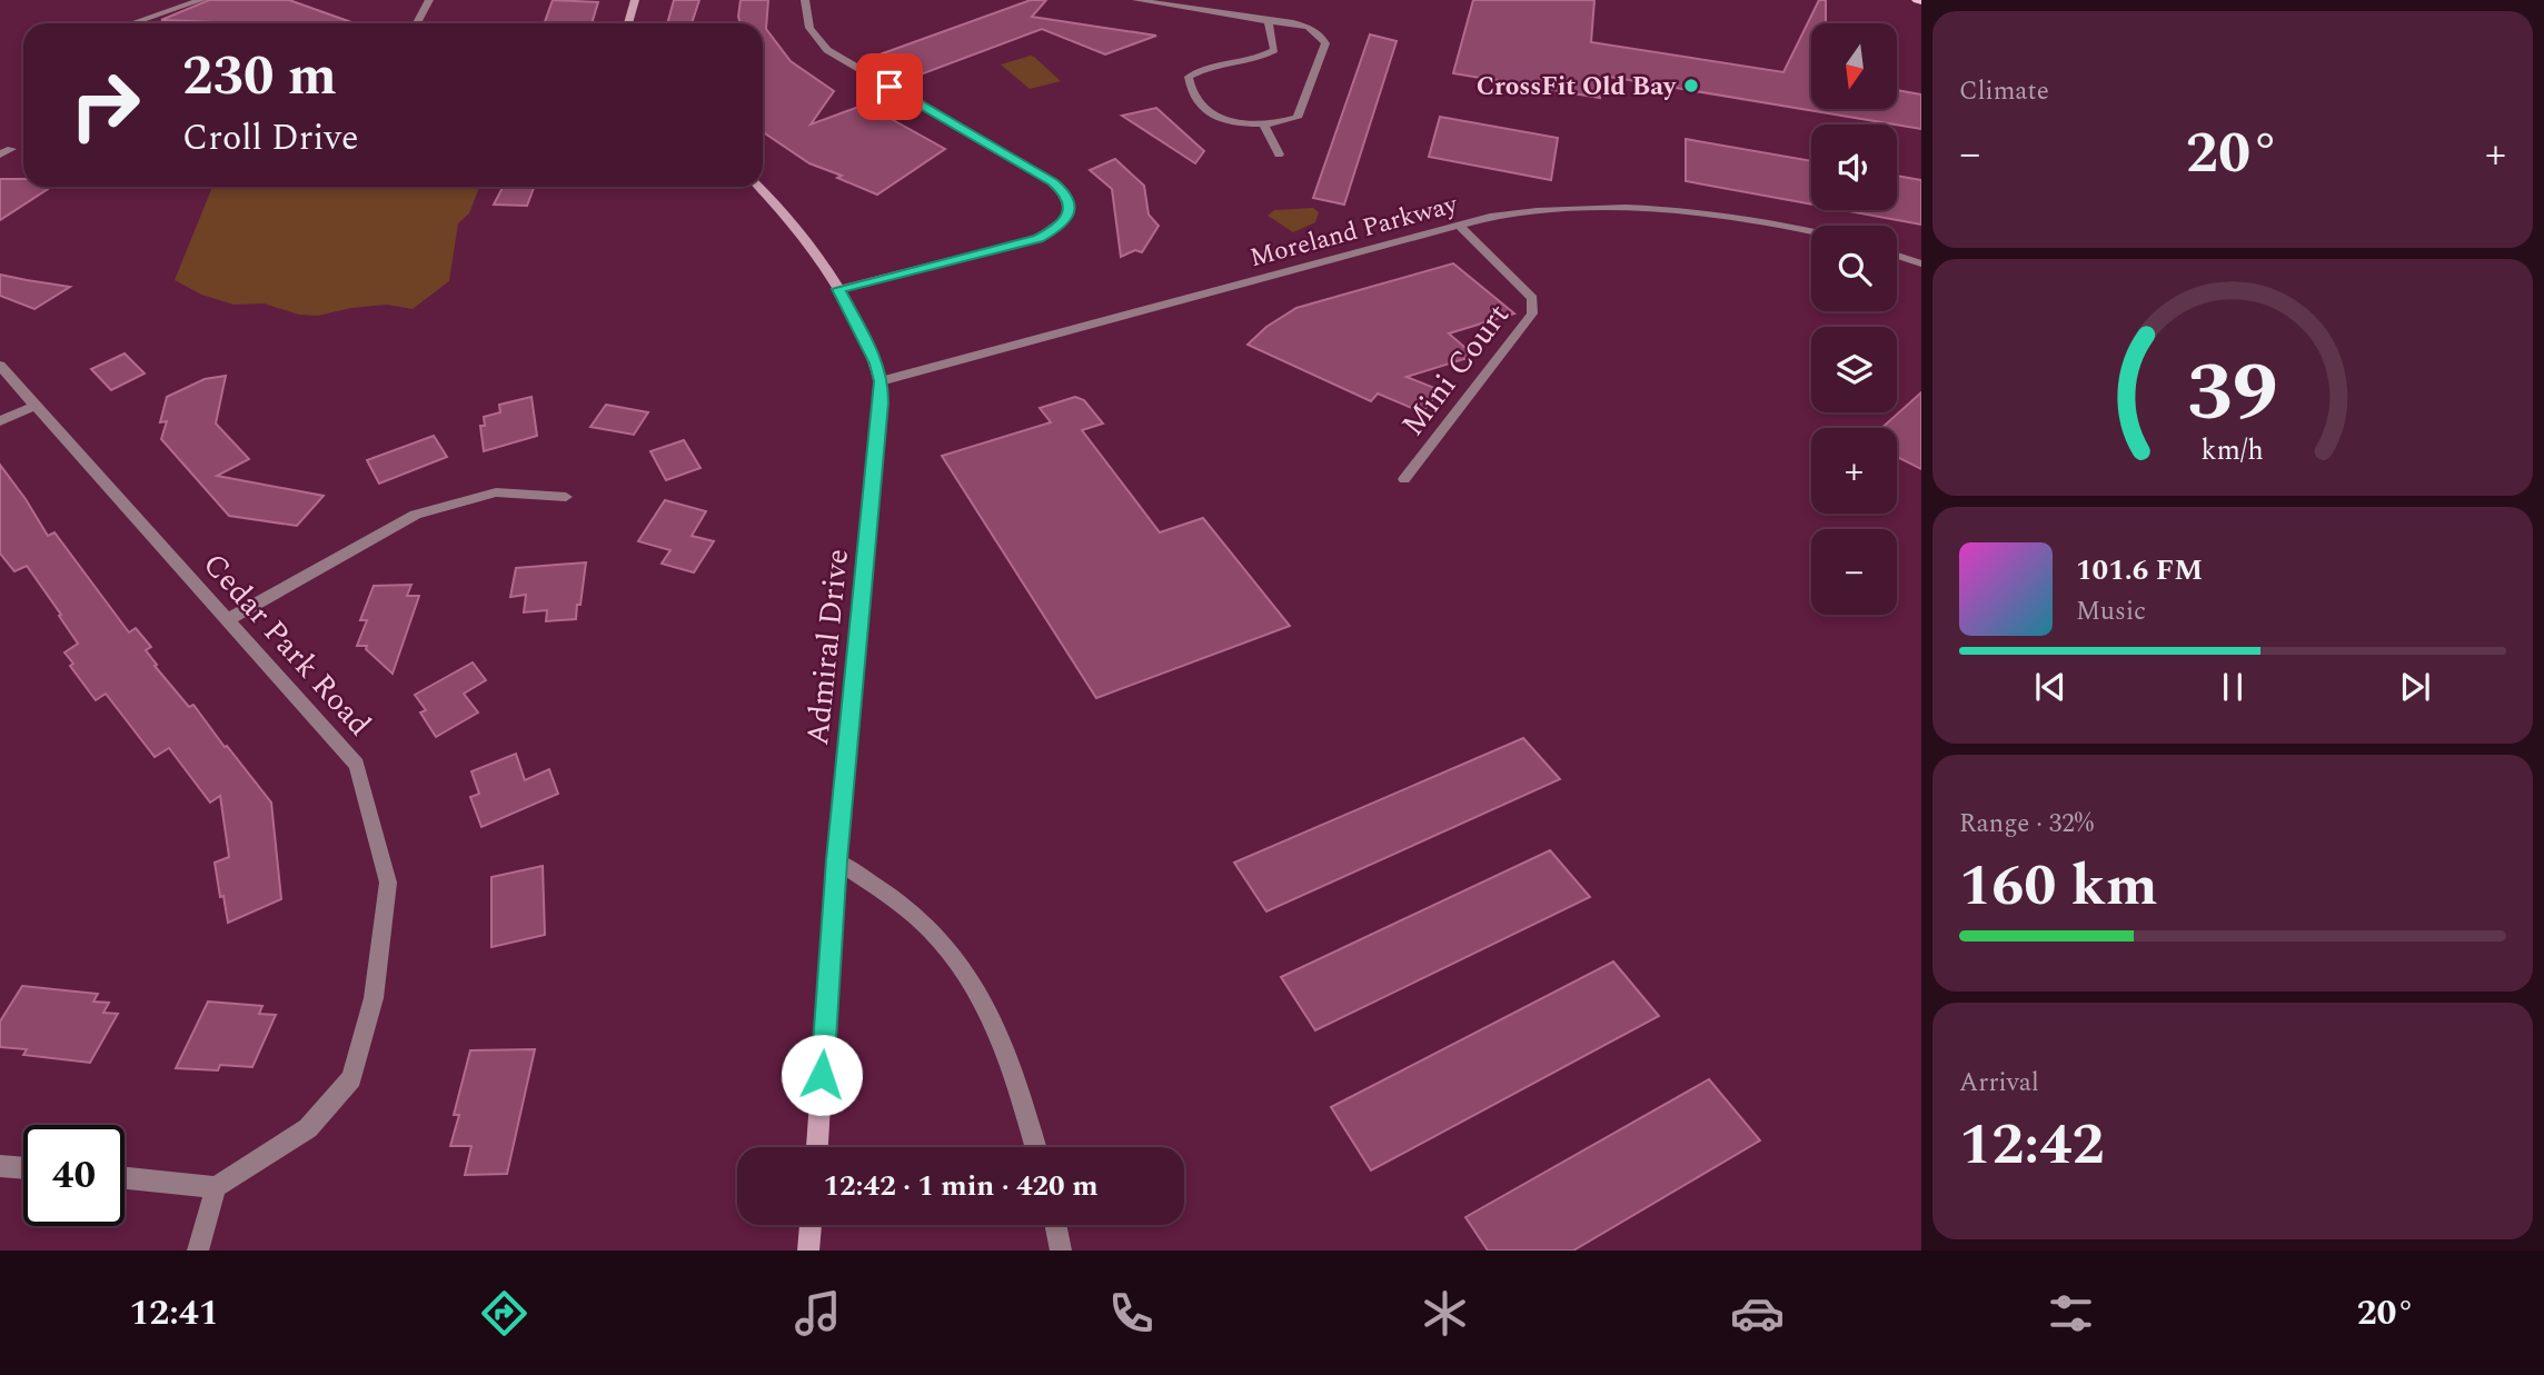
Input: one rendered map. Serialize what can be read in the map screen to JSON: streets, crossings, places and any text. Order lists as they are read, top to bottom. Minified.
{"streets":{"street":["Moreland Parkway","Mini Court","Cedar Park Road","Admiral Drive"]},"crossings":[["Moreland Parkway","Mini Court"],["Moreland Parkway","Admiral Drive"]],"places":["CrossFit Old Bay"],"north":"bottom","page":{"tile":["Climate",["Range · 32%","160 km"],["Arrival","12:42"]],"map_buttons":["+","−"],"turn":["230 m","Croll Drive"],"heat":["−","20°","+"],"song":["101.6 FM","Music"],"limit":"40","trip":"12:42 · 1 min · 420 m","tabs":["12:41","20°"],"gauge":["39","km/h"]}}
